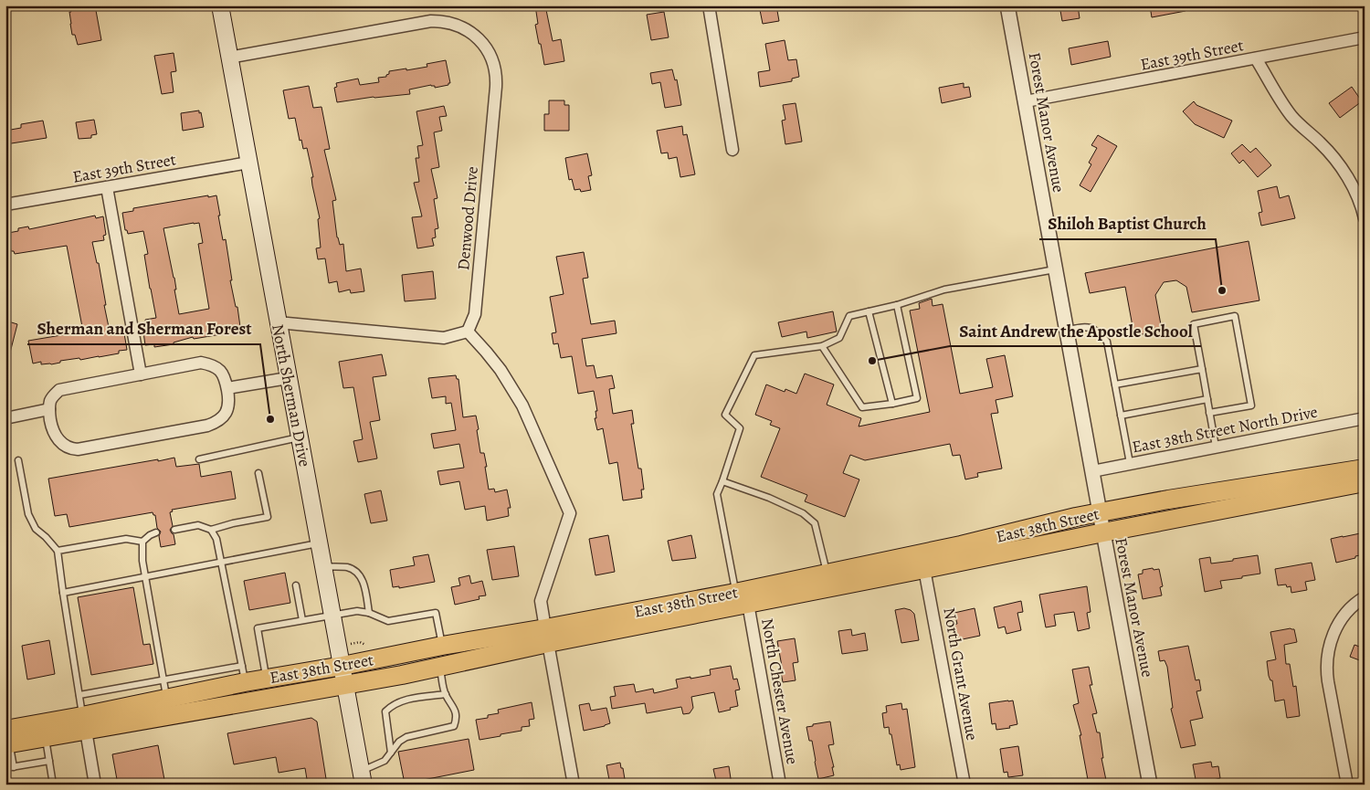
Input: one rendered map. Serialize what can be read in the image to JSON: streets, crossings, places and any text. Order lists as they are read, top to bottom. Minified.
{"streets":{"main road":["North Sherman Drive","East 38th Street"],"street":["East 39th Street","Forest Manor Avenue","Denwood Drive","East 38th Street North Drive","North Grant Avenue","North Chester Avenue"]},"crossings":[["East 39th Street","Forest Manor Avenue"],["East 39th Street","North Sherman Drive"],["Forest Manor Avenue","East 38th Street North Drive"],["Forest Manor Avenue","East 38th Street"],["Denwood Drive","North Sherman Drive"],["North Sherman Drive","East 38th Street"],["East 38th Street","North Grant Avenue"],["East 38th Street","North Chester Avenue"]],"places":["Shiloh Baptist Church","Saint Andrew the Apostle School","Sherman and Sherman Forest"]}
